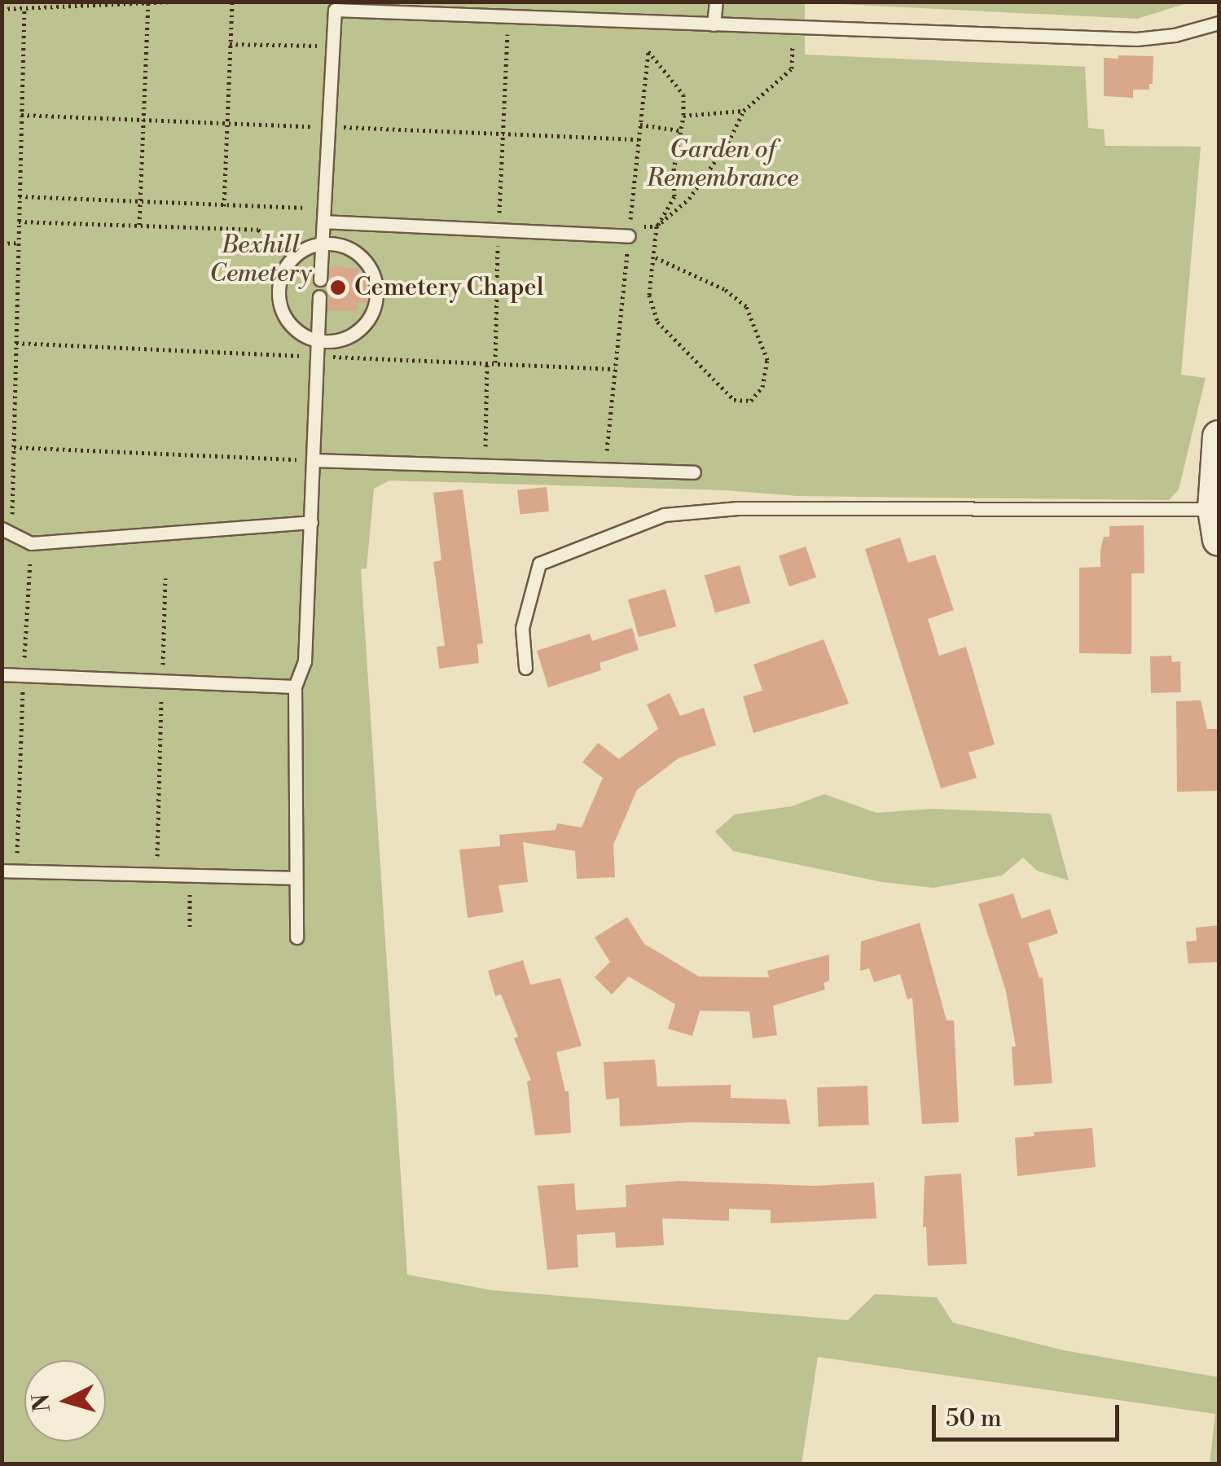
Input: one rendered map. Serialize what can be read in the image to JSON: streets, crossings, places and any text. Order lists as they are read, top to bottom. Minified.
{"parks":["Garden of Remembrance","Bexhill Cemetery"],"places":["Cemetery Chapel"],"scale_bar":"50 m","north":"left"}
